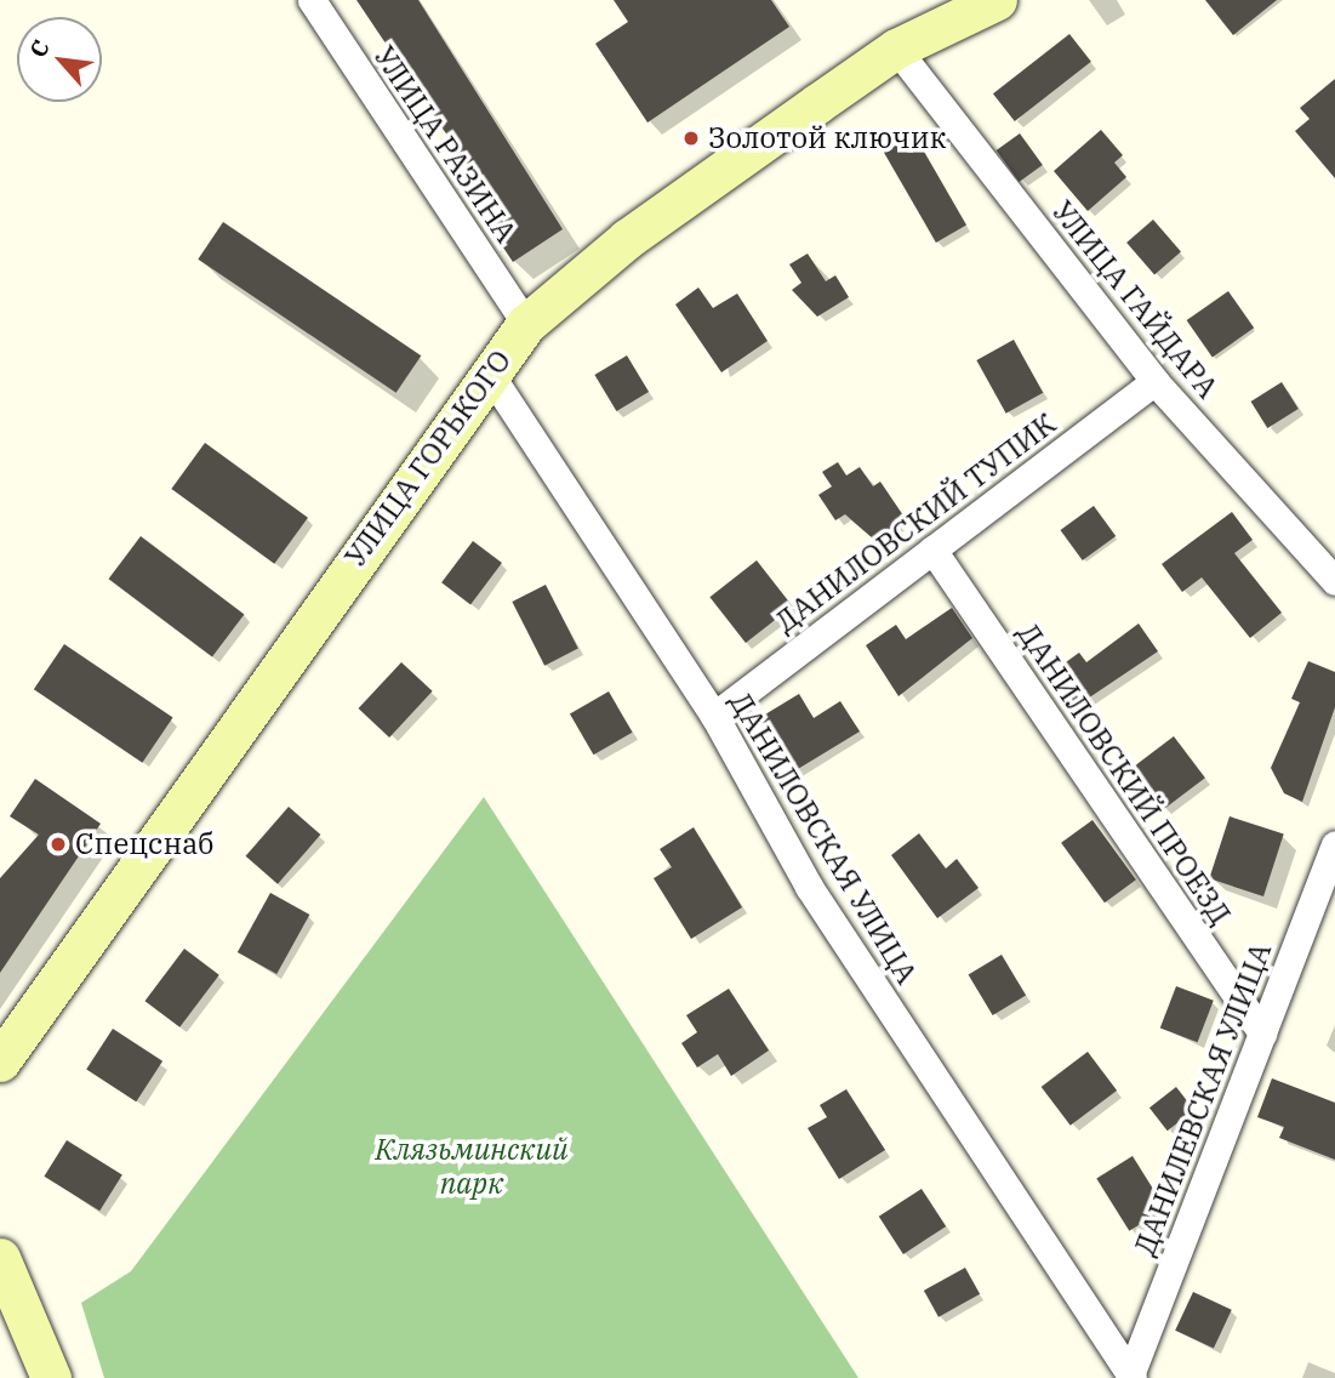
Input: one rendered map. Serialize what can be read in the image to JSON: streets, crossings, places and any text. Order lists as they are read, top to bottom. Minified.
{"streets":{"street":["УЛИЦА РАЗИНА","УЛИЦА ГАЙДАРА","УЛИЦА ГОРЬКОГО","ДАНИЛОВСКИЙ ТУПИК","ДАНИЛОВСКИЙ ПРОЕЗД","ДАНИЛОВСКАЯ УЛИЦА","ДАНИЛЕВСКАЯ УЛИЦА"]},"crossings":[["УЛИЦА РАЗИНА","УЛИЦА ГОРЬКОГО"],["УЛИЦА ГАЙДАРА","УЛИЦА ГОРЬКОГО"],["УЛИЦА ГАЙДАРА","ДАНИЛОВСКИЙ ТУПИК"],["УЛИЦА ГОРЬКОГО","ДАНИЛОВСКАЯ УЛИЦА"],["ДАНИЛОВСКИЙ ТУПИК","ДАНИЛОВСКИЙ ПРОЕЗД"],["ДАНИЛОВСКИЙ ТУПИК","ДАНИЛОВСКАЯ УЛИЦА"],["ДАНИЛОВСКИЙ ПРОЕЗД","ДАНИЛЕВСКАЯ УЛИЦА"],["ДАНИЛОВСКАЯ УЛИЦА","ДАНИЛЕВСКАЯ УЛИЦА"]],"parks":["Клязьминский парк"],"places":["Золотой ключик","Спецснаб"],"north":"top left"}
